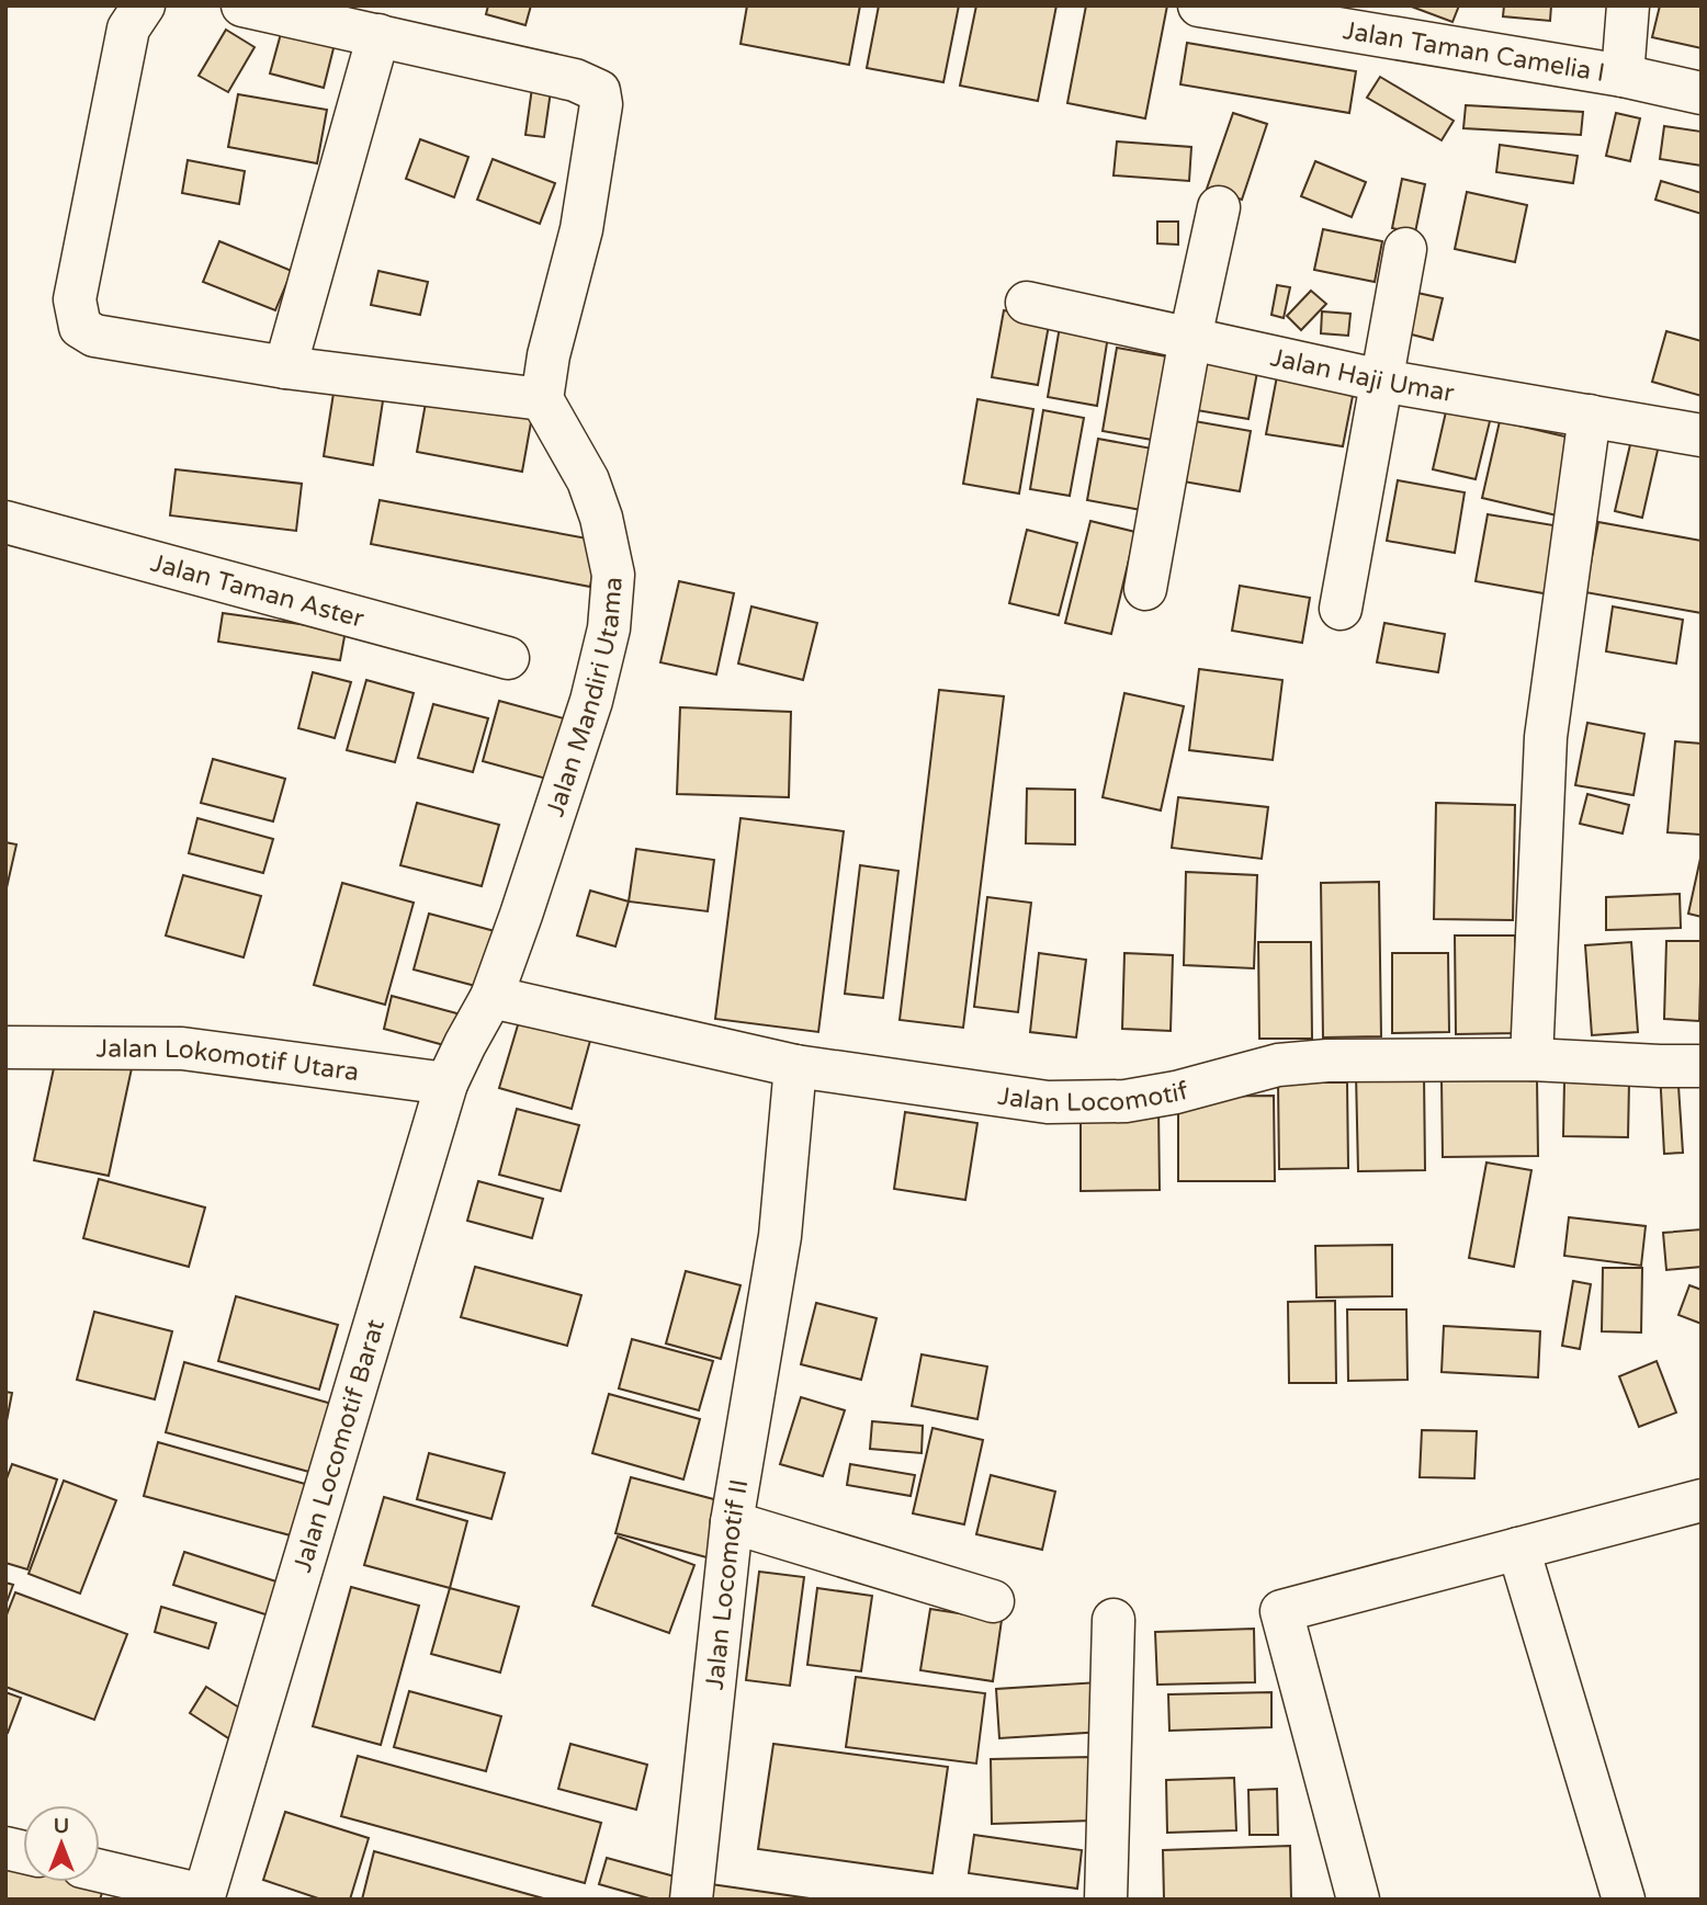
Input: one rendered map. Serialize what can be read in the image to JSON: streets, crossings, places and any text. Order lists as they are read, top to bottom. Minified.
{"streets":{"street":["Jalan Taman Camelia I","Jalan Haji Umar","Jalan Taman Aster","Jalan Mandiri Utama","Jalan Lokomotif Utara","Jalan Locomotif","Jalan Locomotif Barat","Jalan Locomotif II"]},"crossings":[["Jalan Mandiri Utama","Jalan Locomotif"],["Jalan Mandiri Utama","Jalan Locomotif Barat"],["Jalan Lokomotif Utara","Jalan Locomotif Barat"],["Jalan Locomotif","Jalan Locomotif Barat"],["Jalan Locomotif","Jalan Locomotif II"]],"north":"top"}
